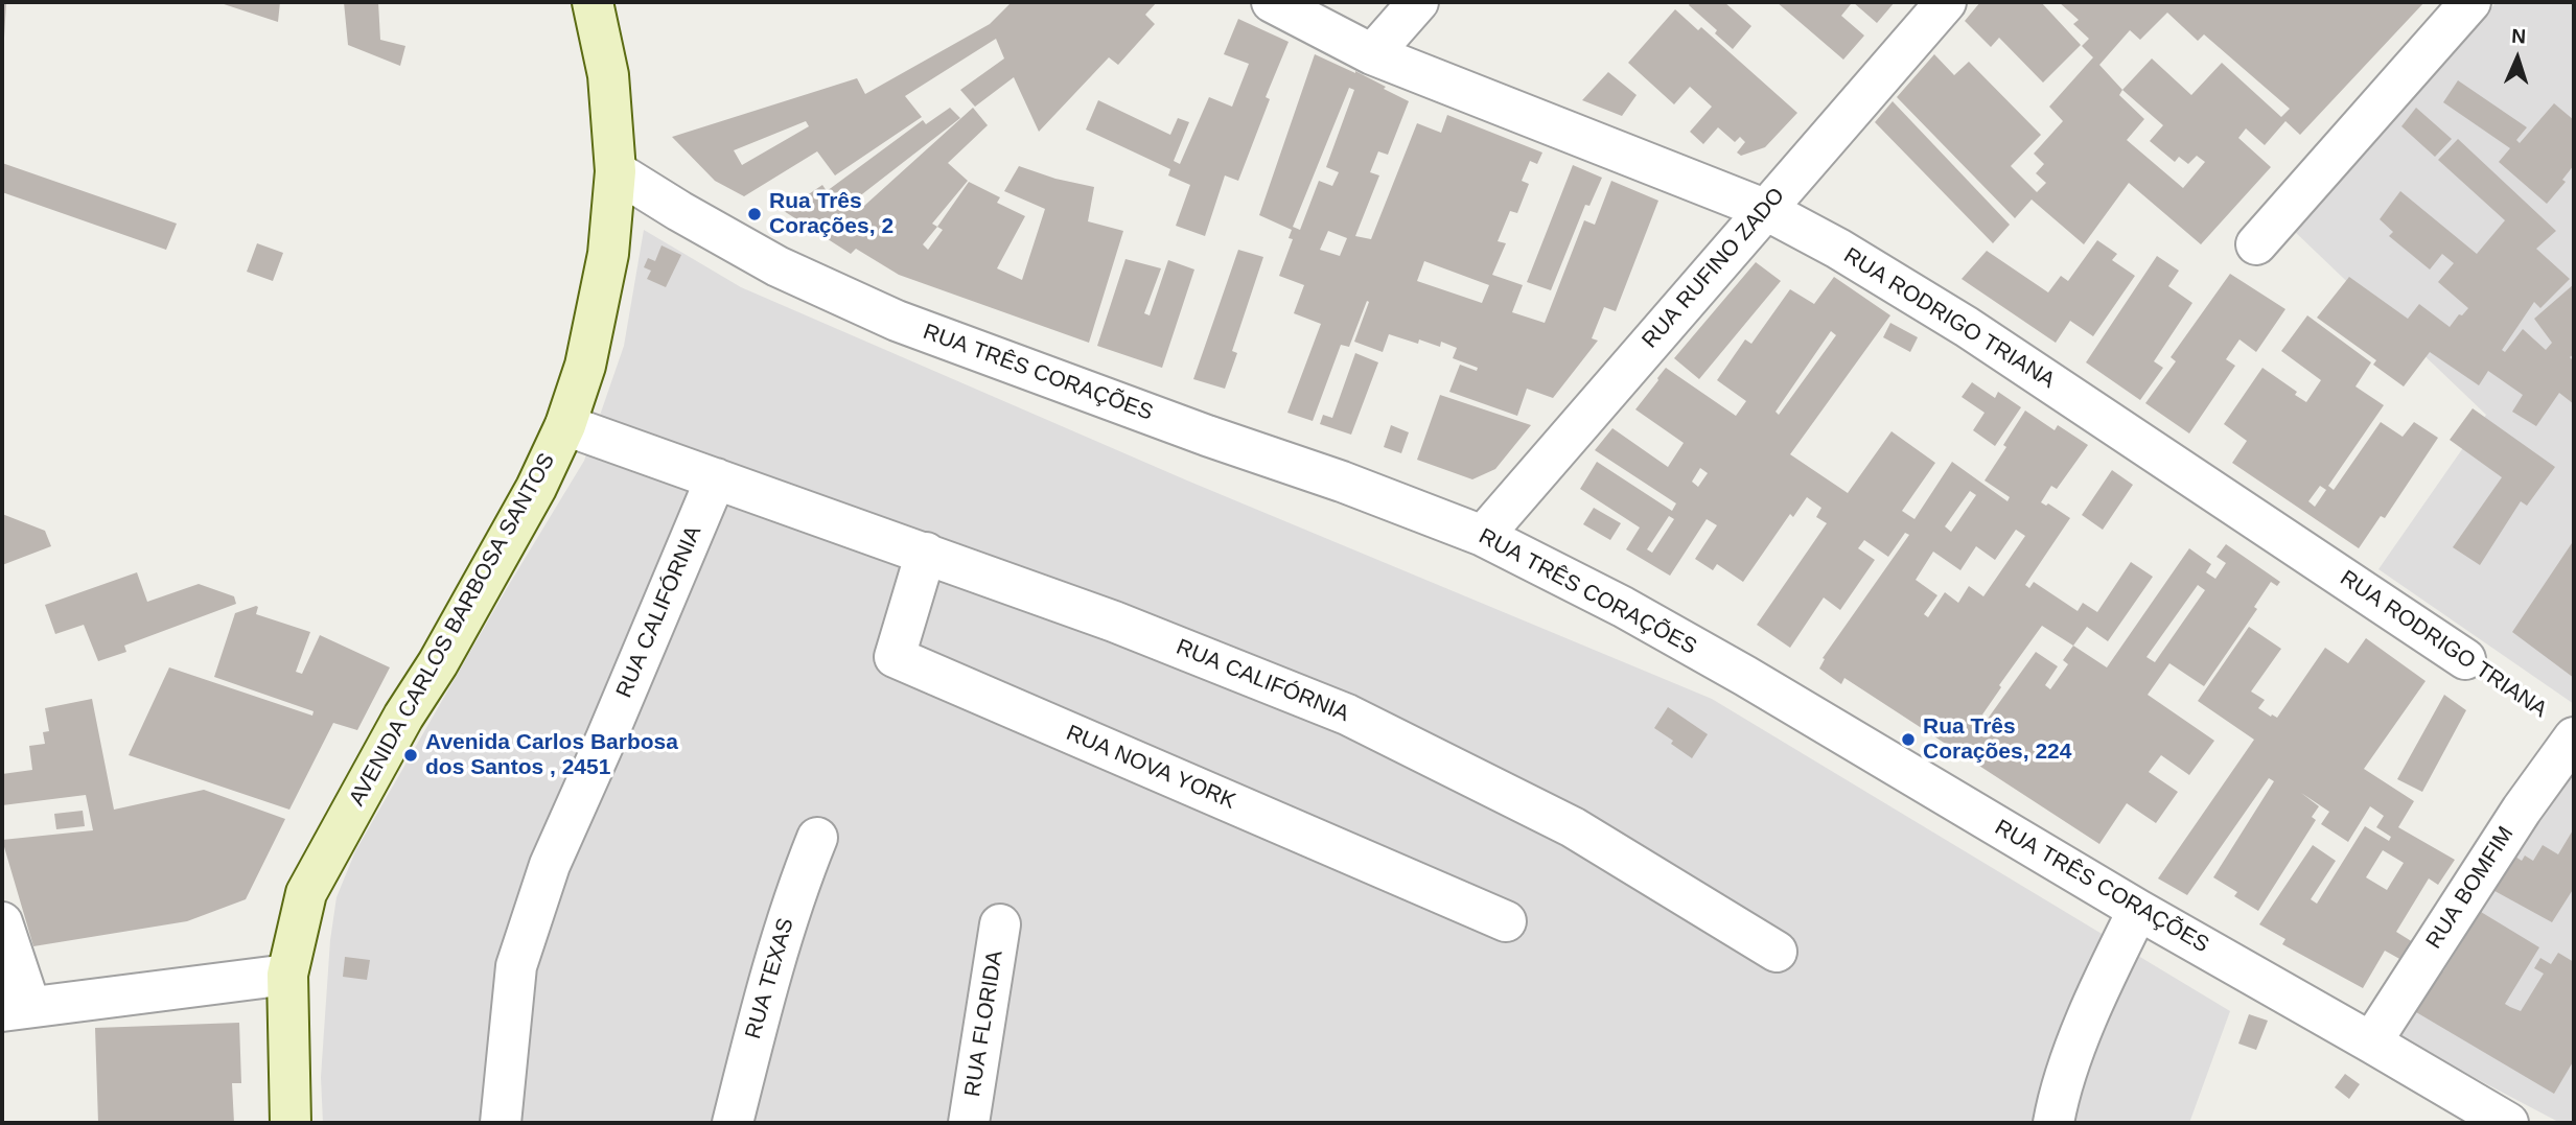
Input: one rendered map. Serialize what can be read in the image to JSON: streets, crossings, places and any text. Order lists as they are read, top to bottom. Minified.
{"streets":{"main road":["AVENIDA CARLOS BARBOSA SANTOS"],"street":["RUA RUFINO ZADO","RUA RODRIGO TRIANA","RUA TRÊS CORAÇÕES","RUA CALIFÓRNIA","RUA NOVA YORK","RUA BOMFIM","RUA TEXAS","RUA FLORIDA"]},"crossings":[["RUA RUFINO ZADO","RUA RODRIGO TRIANA"],["RUA RUFINO ZADO","RUA TRÊS CORAÇÕES"],["RUA RODRIGO TRIANA","RUA BOMFIM"],["RUA TRÊS CORAÇÕES","AVENIDA CARLOS BARBOSA SANTOS"],["RUA TRÊS CORAÇÕES","RUA BOMFIM"],["RUA CALIFÓRNIA","AVENIDA CARLOS BARBOSA SANTOS"],["RUA CALIFÓRNIA","RUA NOVA YORK"]],"places":["Rua Três Corações, 2","Rua Três Corações, 224","Avenida Carlos Barbosa dos Santos , 2451"],"north":"top"}
